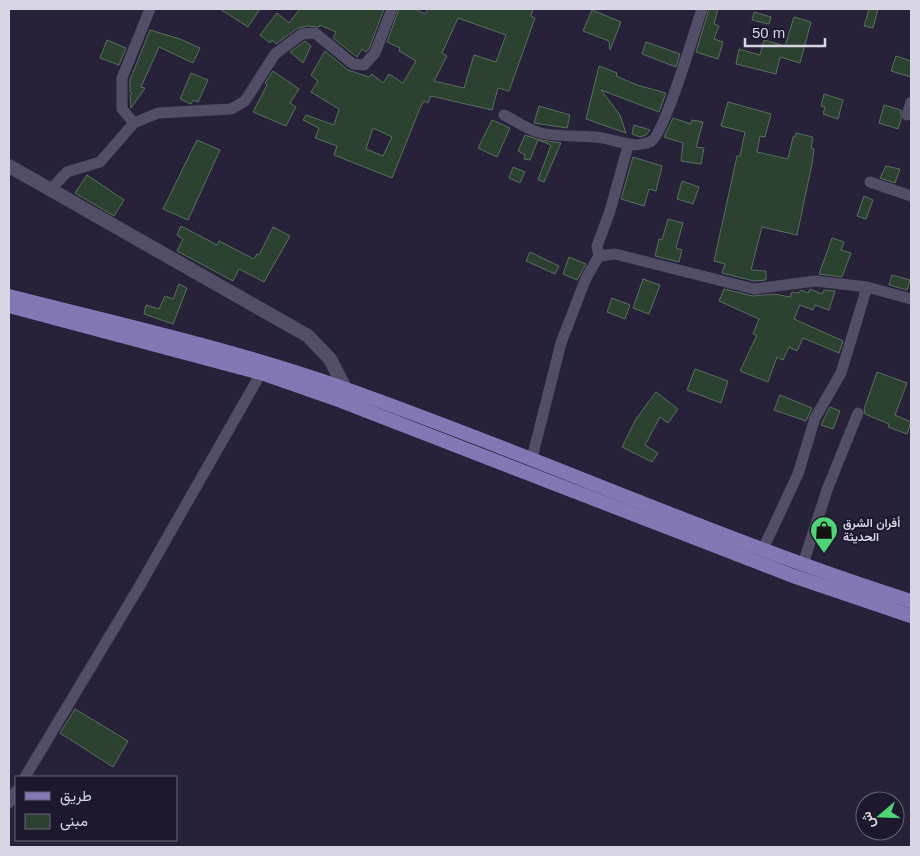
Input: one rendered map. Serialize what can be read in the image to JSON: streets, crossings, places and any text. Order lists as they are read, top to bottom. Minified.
{"places":{"shop":["أفران الشرق الحديثة"]},"legend":["طريق","مبنى"],"scale_bar":"50 m","north":"left"}
